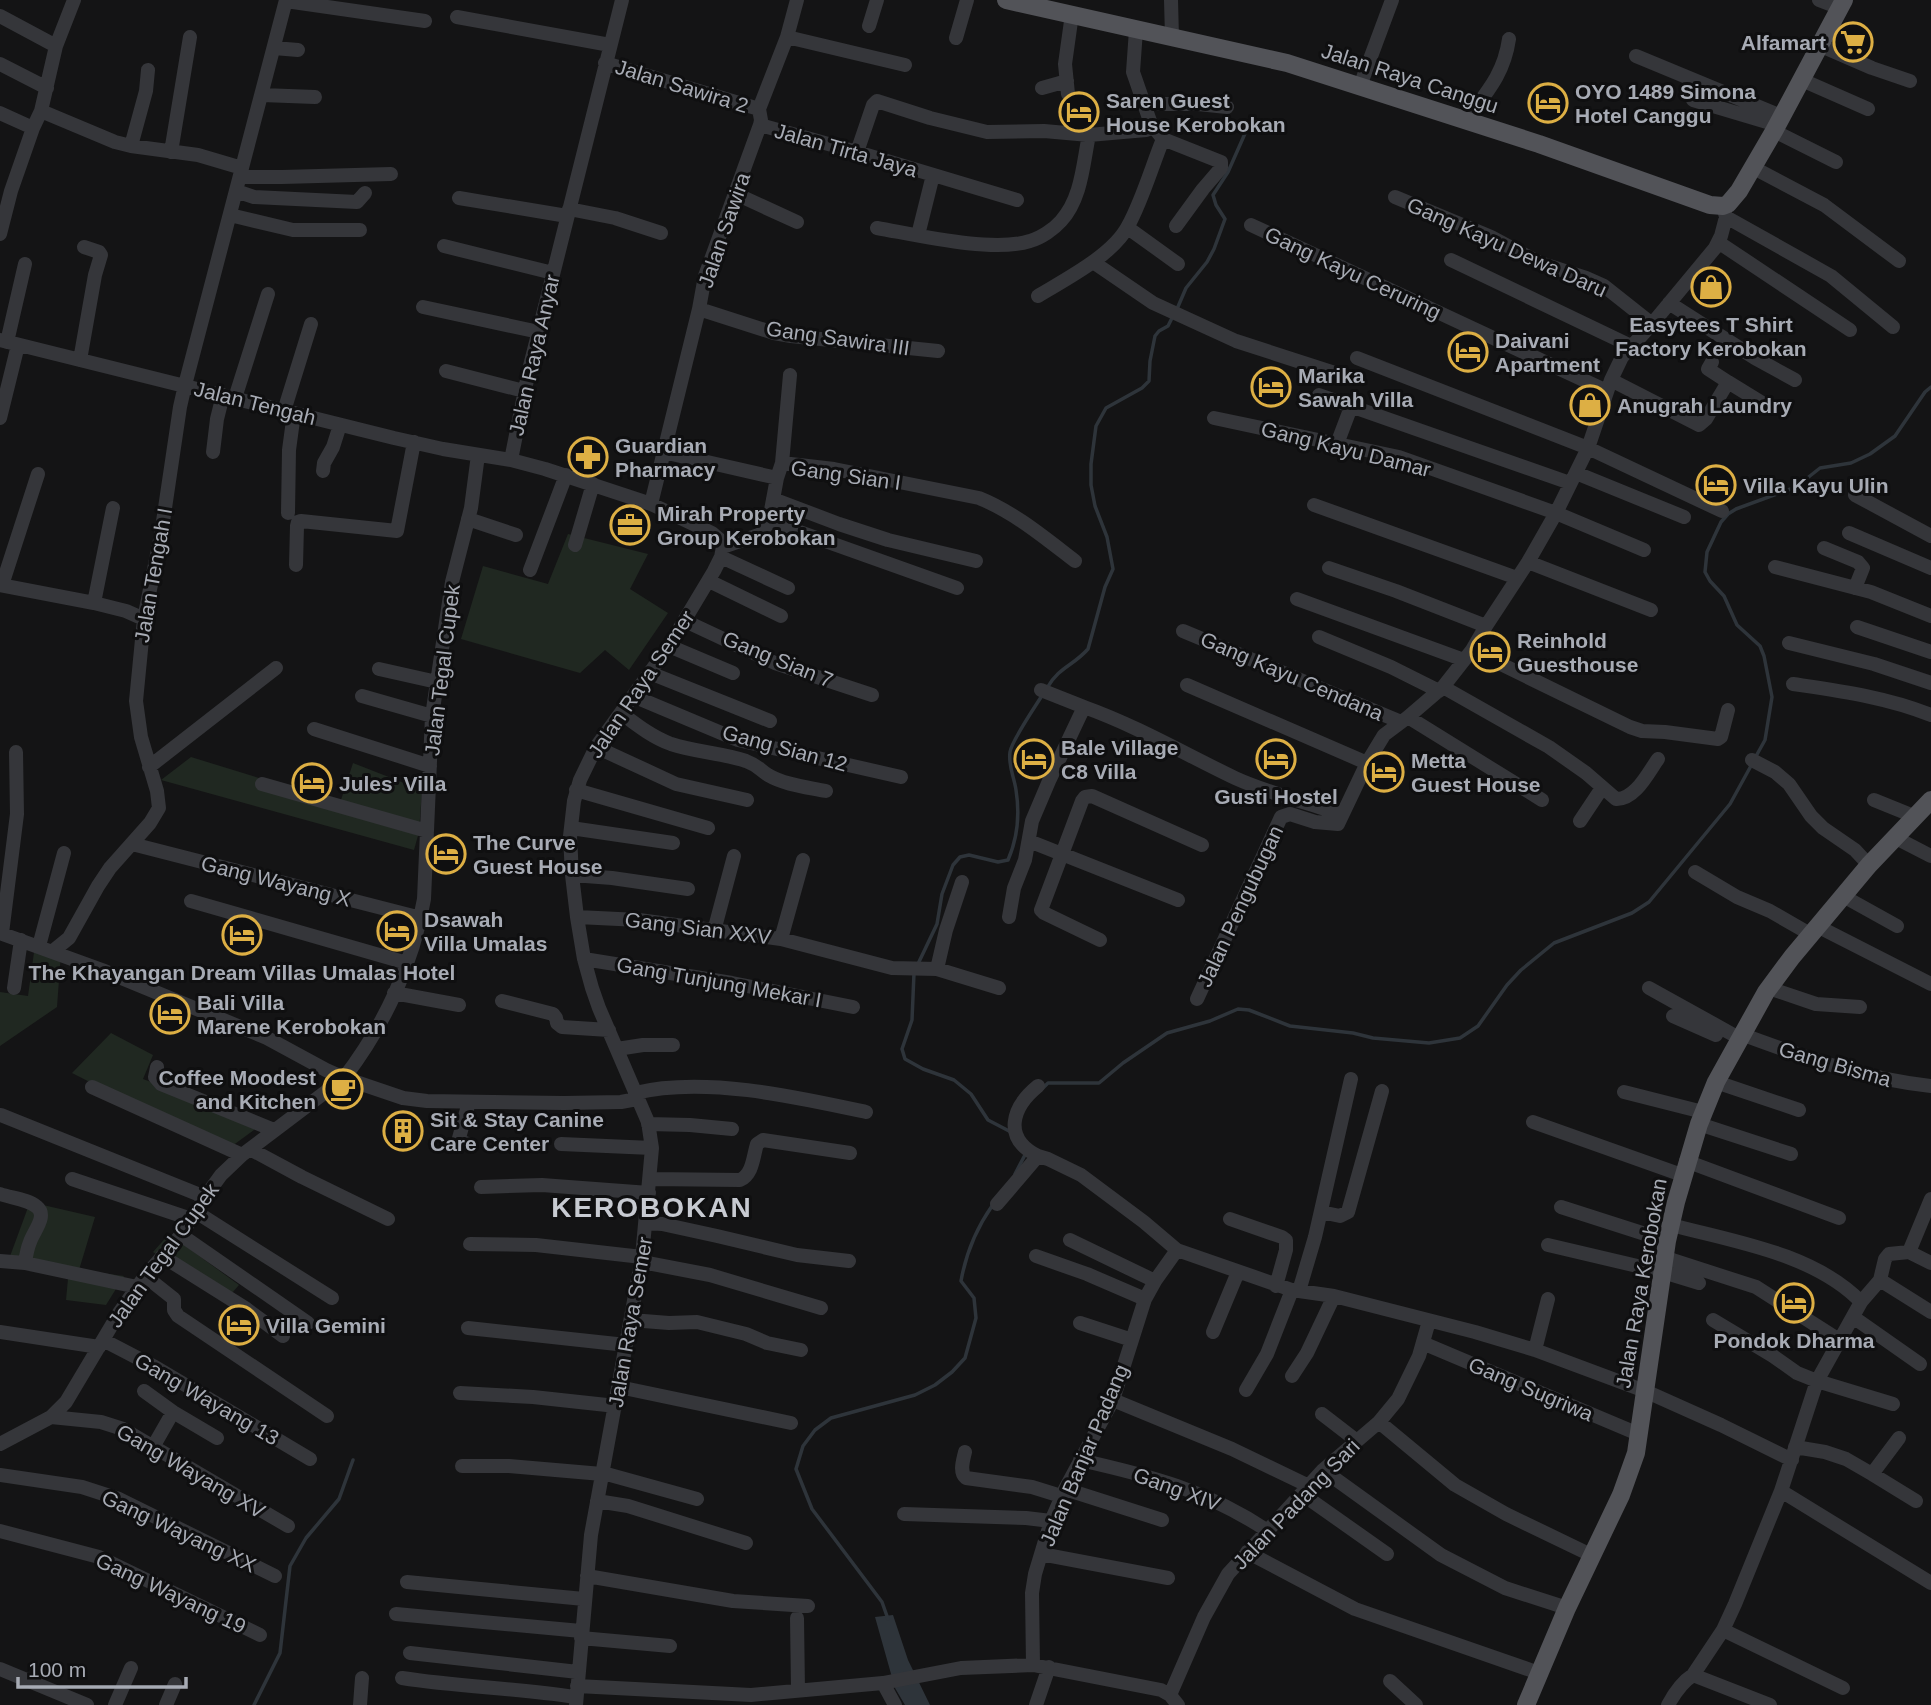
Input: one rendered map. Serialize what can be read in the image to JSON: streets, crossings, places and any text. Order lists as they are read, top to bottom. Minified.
{"streets":{"main road":["Jalan Raya Canggu","Jalan Raya Kerobokan"],"street":["Jalan Sawira 2","Jalan Tirta Jaya","Jalan Sawira","Gang Kayu Dewa Daru","Gang Kayu Ceruring","Gang Sawira III","Jalan Raya Anyar","Jalan Tengah","Gang Kayu Damar","Gang Sian I","Jalan Tengah I","Gang Sian 7","Jalan Tegal Cupek","Gang Kayu Cendana","Jalan Raya Semer","Gang Sian 12","Gang Wayang X","Jalan Pengubugan","Gang Sian XXV","Gang Tunjung Mekar I","Gang Bisma","Gang Sugriwa","Gang Wayang 13","Jalan Banjar Padang","Gang Wayang XV","Gang XIV","Jalan Padang Sari","Gang Wayang XX","Gang Wayang 19"]},"crossings":[["Jalan Sawira 2","Jalan Sawira"],["Jalan Sawira 2","Jalan Raya Anyar"],["Jalan Tirta Jaya","Jalan Sawira"],["Jalan Sawira","Gang Sawira III"],["Jalan Sawira","Jalan Raya Anyar"],["Jalan Raya Anyar","Jalan Tengah"],["Jalan Tengah","Jalan Tengah I"],["Jalan Tengah","Jalan Tegal Cupek"],["Jalan Tengah I","Gang Wayang X"],["Gang Sian 7","Jalan Raya Semer"],["Jalan Tegal Cupek","Gang Wayang X"],["Jalan Tegal Cupek","Gang Wayang 13"],["Jalan Tegal Cupek","Gang Wayang XV"],["Jalan Raya Semer","Gang Sian 12"],["Jalan Raya Semer","Gang Sian XXV"],["Jalan Raya Semer","Gang Tunjung Mekar I"],["Gang Bisma","Jalan Raya Kerobokan"],["Jalan Banjar Padang","Gang XIV"],["Gang XIV","Jalan Padang Sari"]],"districts":["KEROBOKAN"],"places":{"supermarket":["Alfamart"],"hotel":["OYO 1489 Simona Hotel Canggu","Saren Guest House Kerobokan","Daivani Apartment","Marika Sawah Villa","Villa Kayu Ulin","Reinhold Guesthouse","Bale Village C8 Villa","Gusti Hostel","Metta Guest House","Jules' Villa","The Curve Guest House","Dsawah Villa Umalas","The Khayangan Dream Villas Umalas Hotel","Bali Villa Marene Kerobokan","Pondok Dharma","Villa Gemini"],"shop":["Easytees T Shirt Factory Kerobokan","Anugrah Laundry"],"pharmacy":["Guardian Pharmacy"],"office":["Mirah Property Group Kerobokan"],"cafe":["Coffee Moodest and Kitchen"],"building":["Sit & Stay Canine Care Center"]},"scale_bar":"100 m"}
